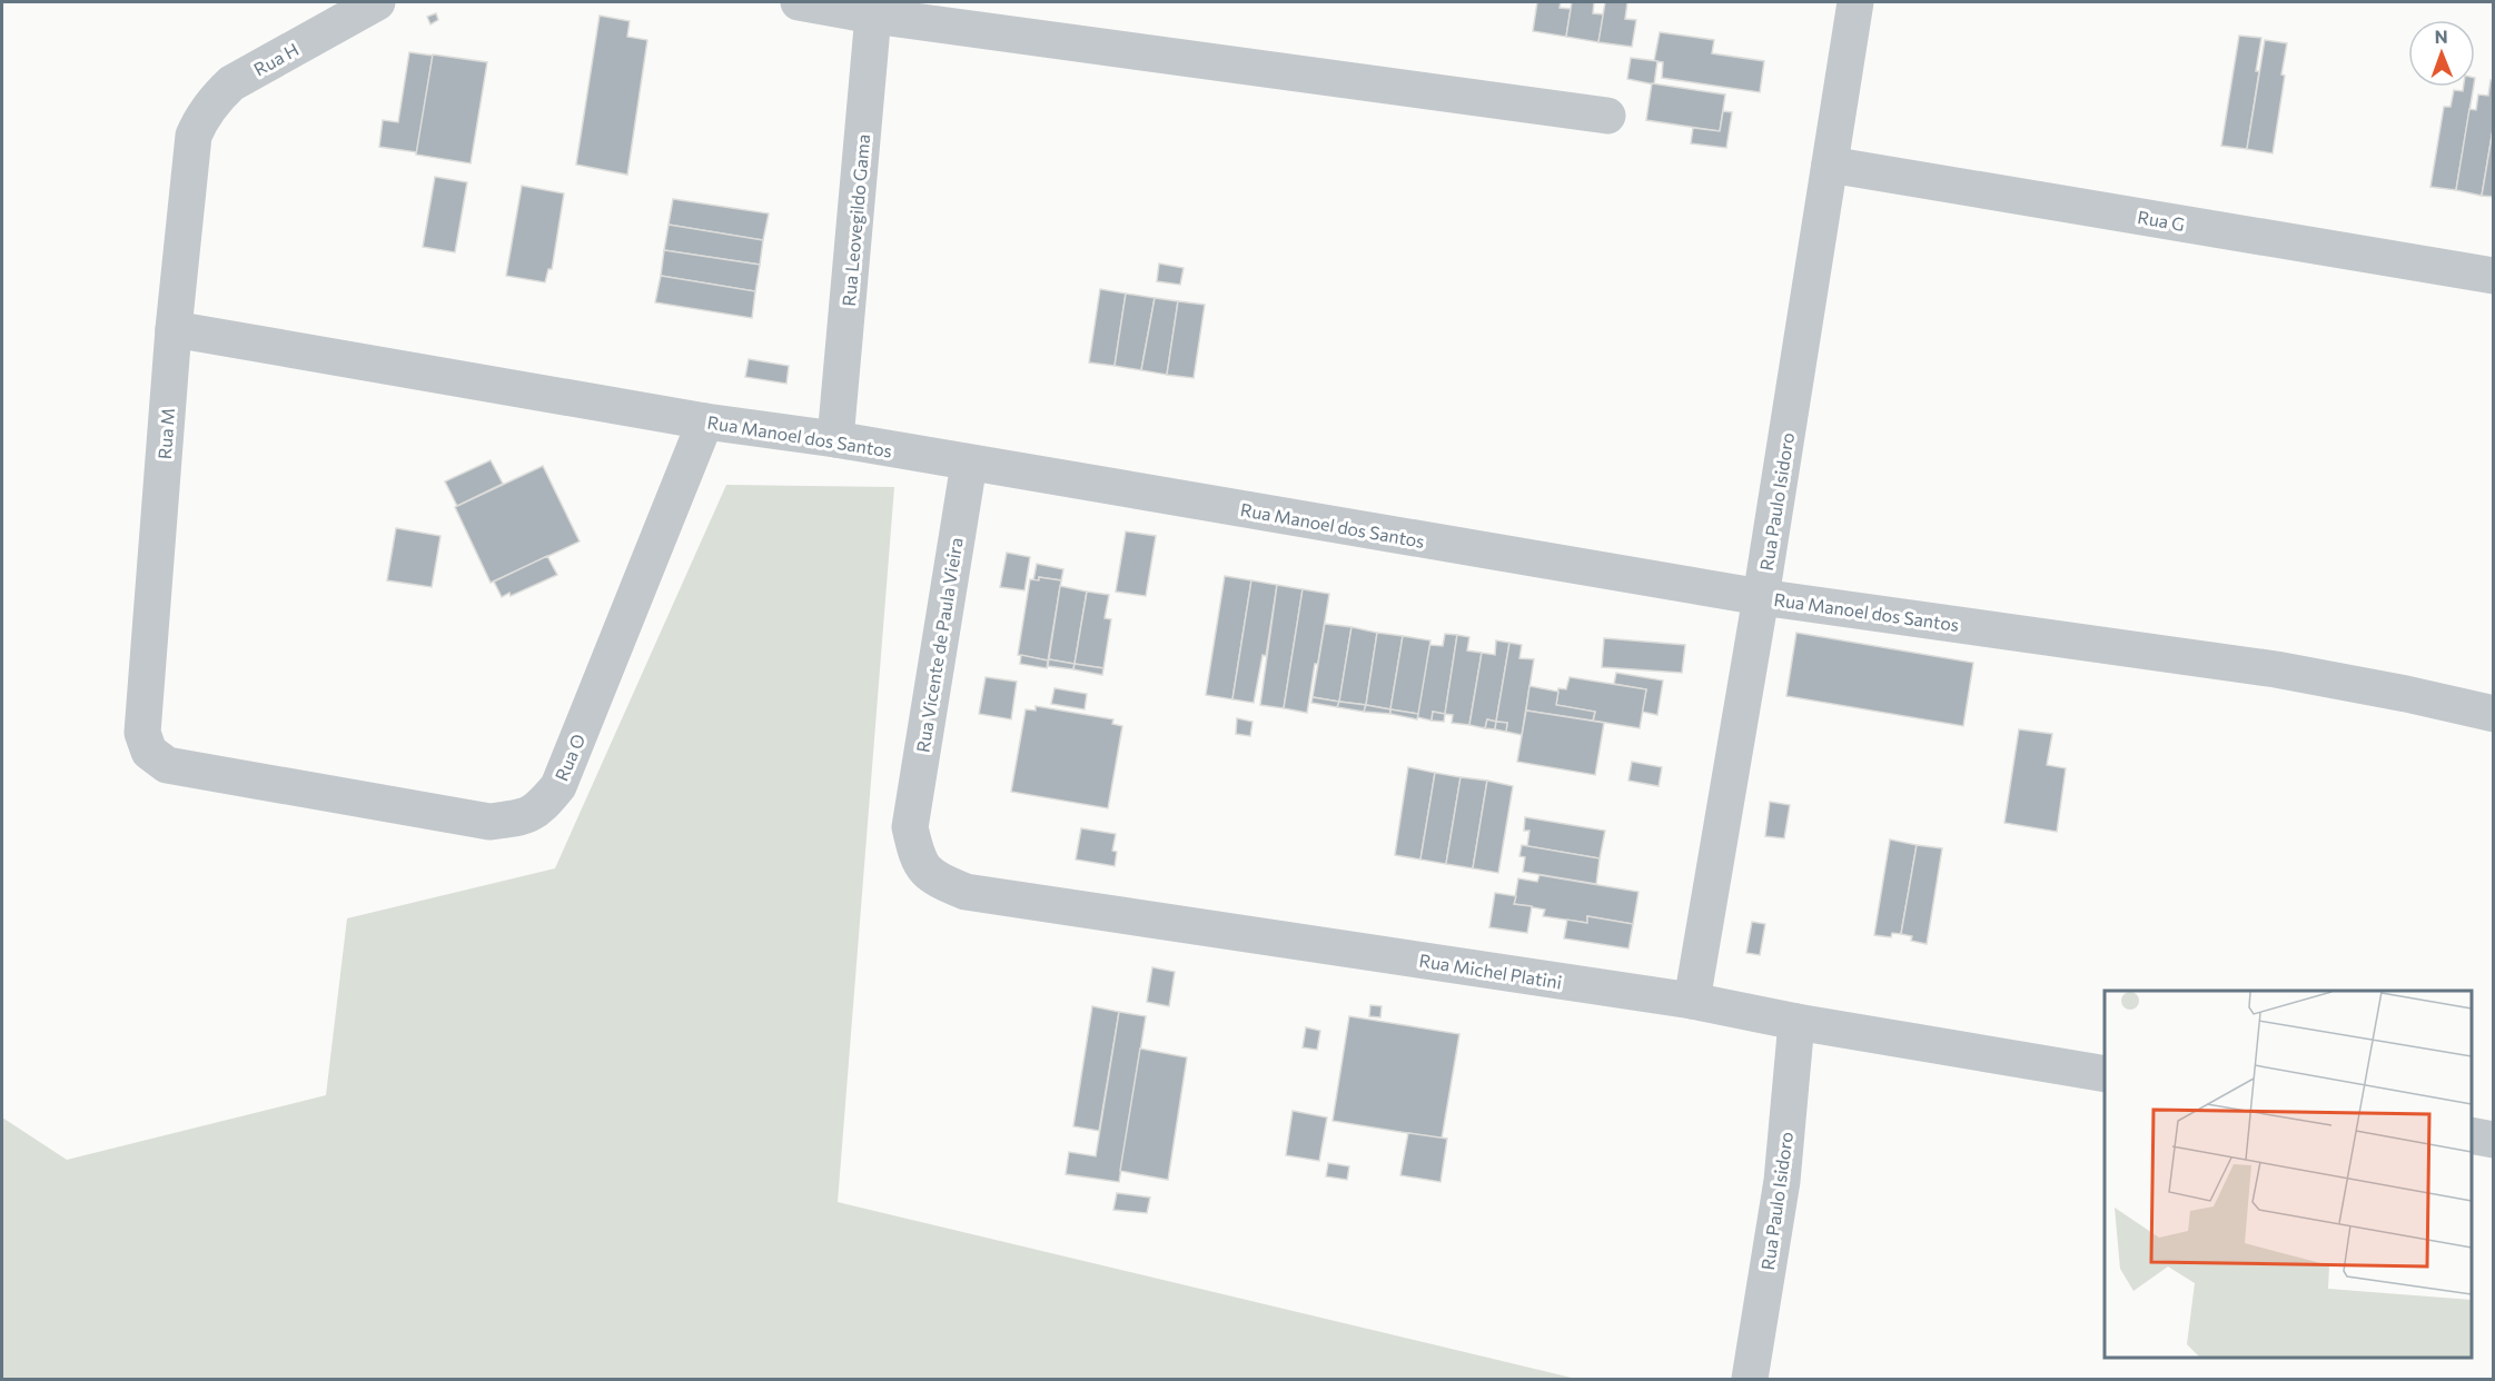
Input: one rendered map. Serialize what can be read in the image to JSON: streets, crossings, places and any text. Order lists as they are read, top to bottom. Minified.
{"streets":{"street":["Rua H","Rua Leovegildo Gama","Rua G","Rua M","Rua Manoel dos Santos","Rua Paulo Isidoro","Rua Vicente de Paula Vieira","Rua O","Rua Michel Platini"]},"crossings":[["Rua H","Rua M"],["Rua Leovegildo Gama","Rua Manoel dos Santos"],["Rua G","Rua Paulo Isidoro"],["Rua M","Rua Manoel dos Santos"],["Rua M","Rua O"],["Rua Manoel dos Santos","Rua Paulo Isidoro"],["Rua Manoel dos Santos","Rua Vicente de Paula Vieira"],["Rua Manoel dos Santos","Rua O"],["Rua Paulo Isidoro","Rua Michel Platini"],["Rua Vicente de Paula Vieira","Rua Michel Platini"]],"north":"top"}
